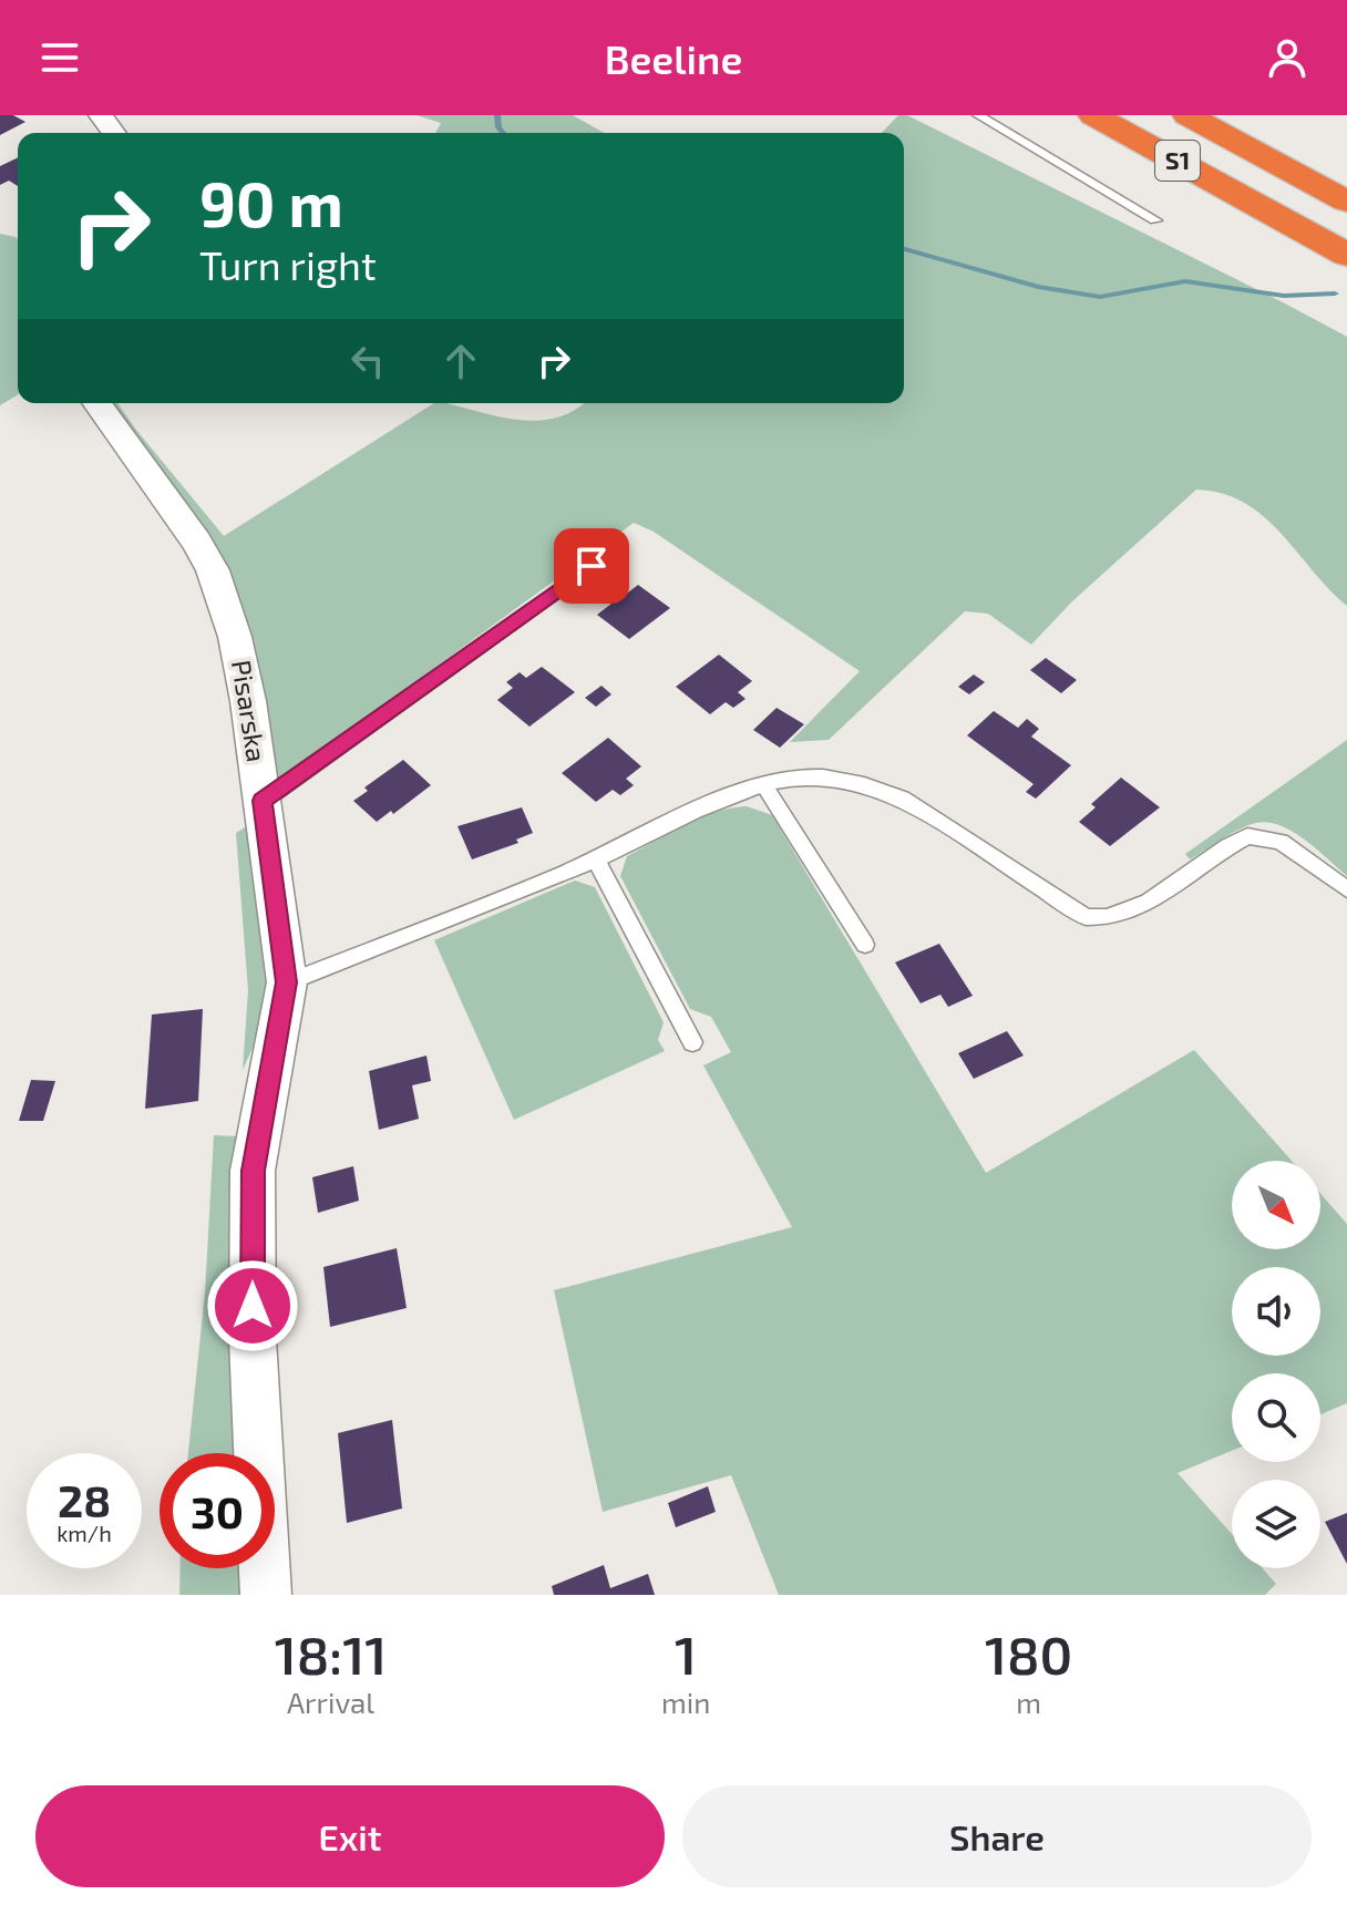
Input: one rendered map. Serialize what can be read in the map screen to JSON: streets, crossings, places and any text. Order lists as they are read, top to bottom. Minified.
{"streets":{"highway":["S1"],"street":["Pisarska"]},"north":"bottom right","page":{"header":"Beeline","turn":["90 m","Turn right"],"speed":"28 km/h","limit":"30","eta":["18:11","Arrival","1","min","180","m"],"buttons":["Exit","Share"]}}
